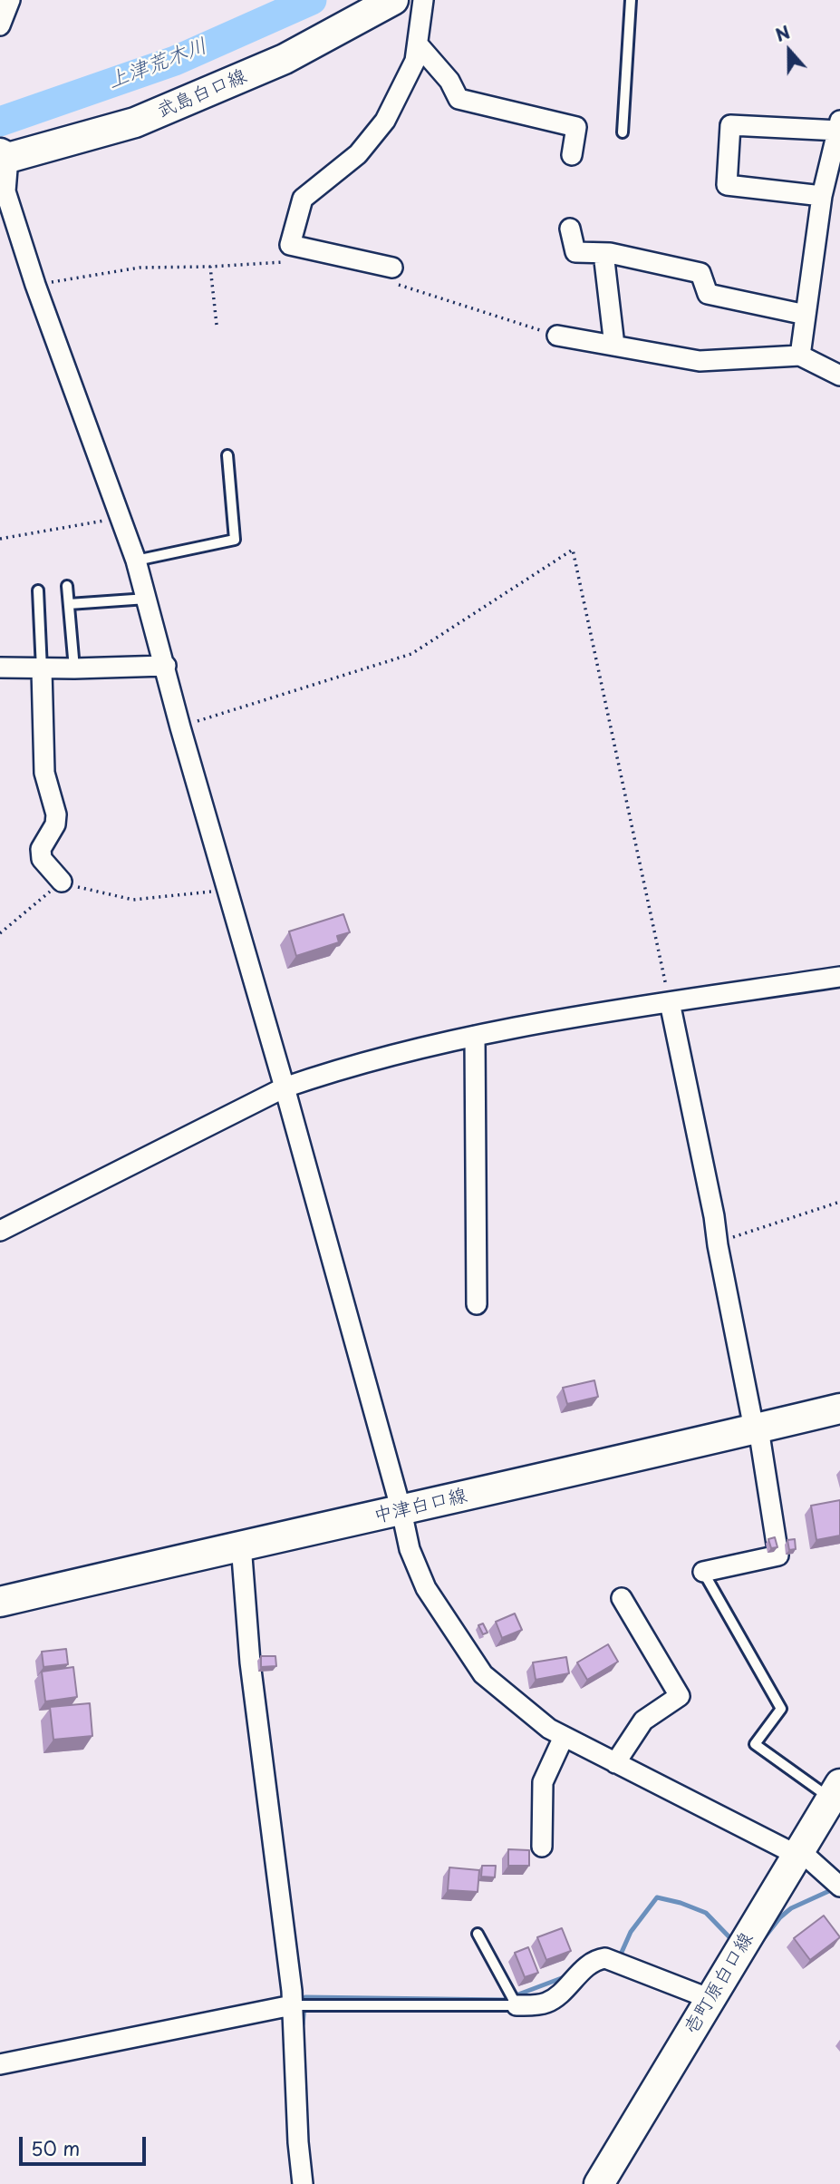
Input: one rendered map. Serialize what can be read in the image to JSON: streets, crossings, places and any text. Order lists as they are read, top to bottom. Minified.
{"streets":{"main road":["武島白口線","中津白口線","壱町原白口線"]},"water":["上津荒木川"],"scale_bar":"50 m","north":"top"}
